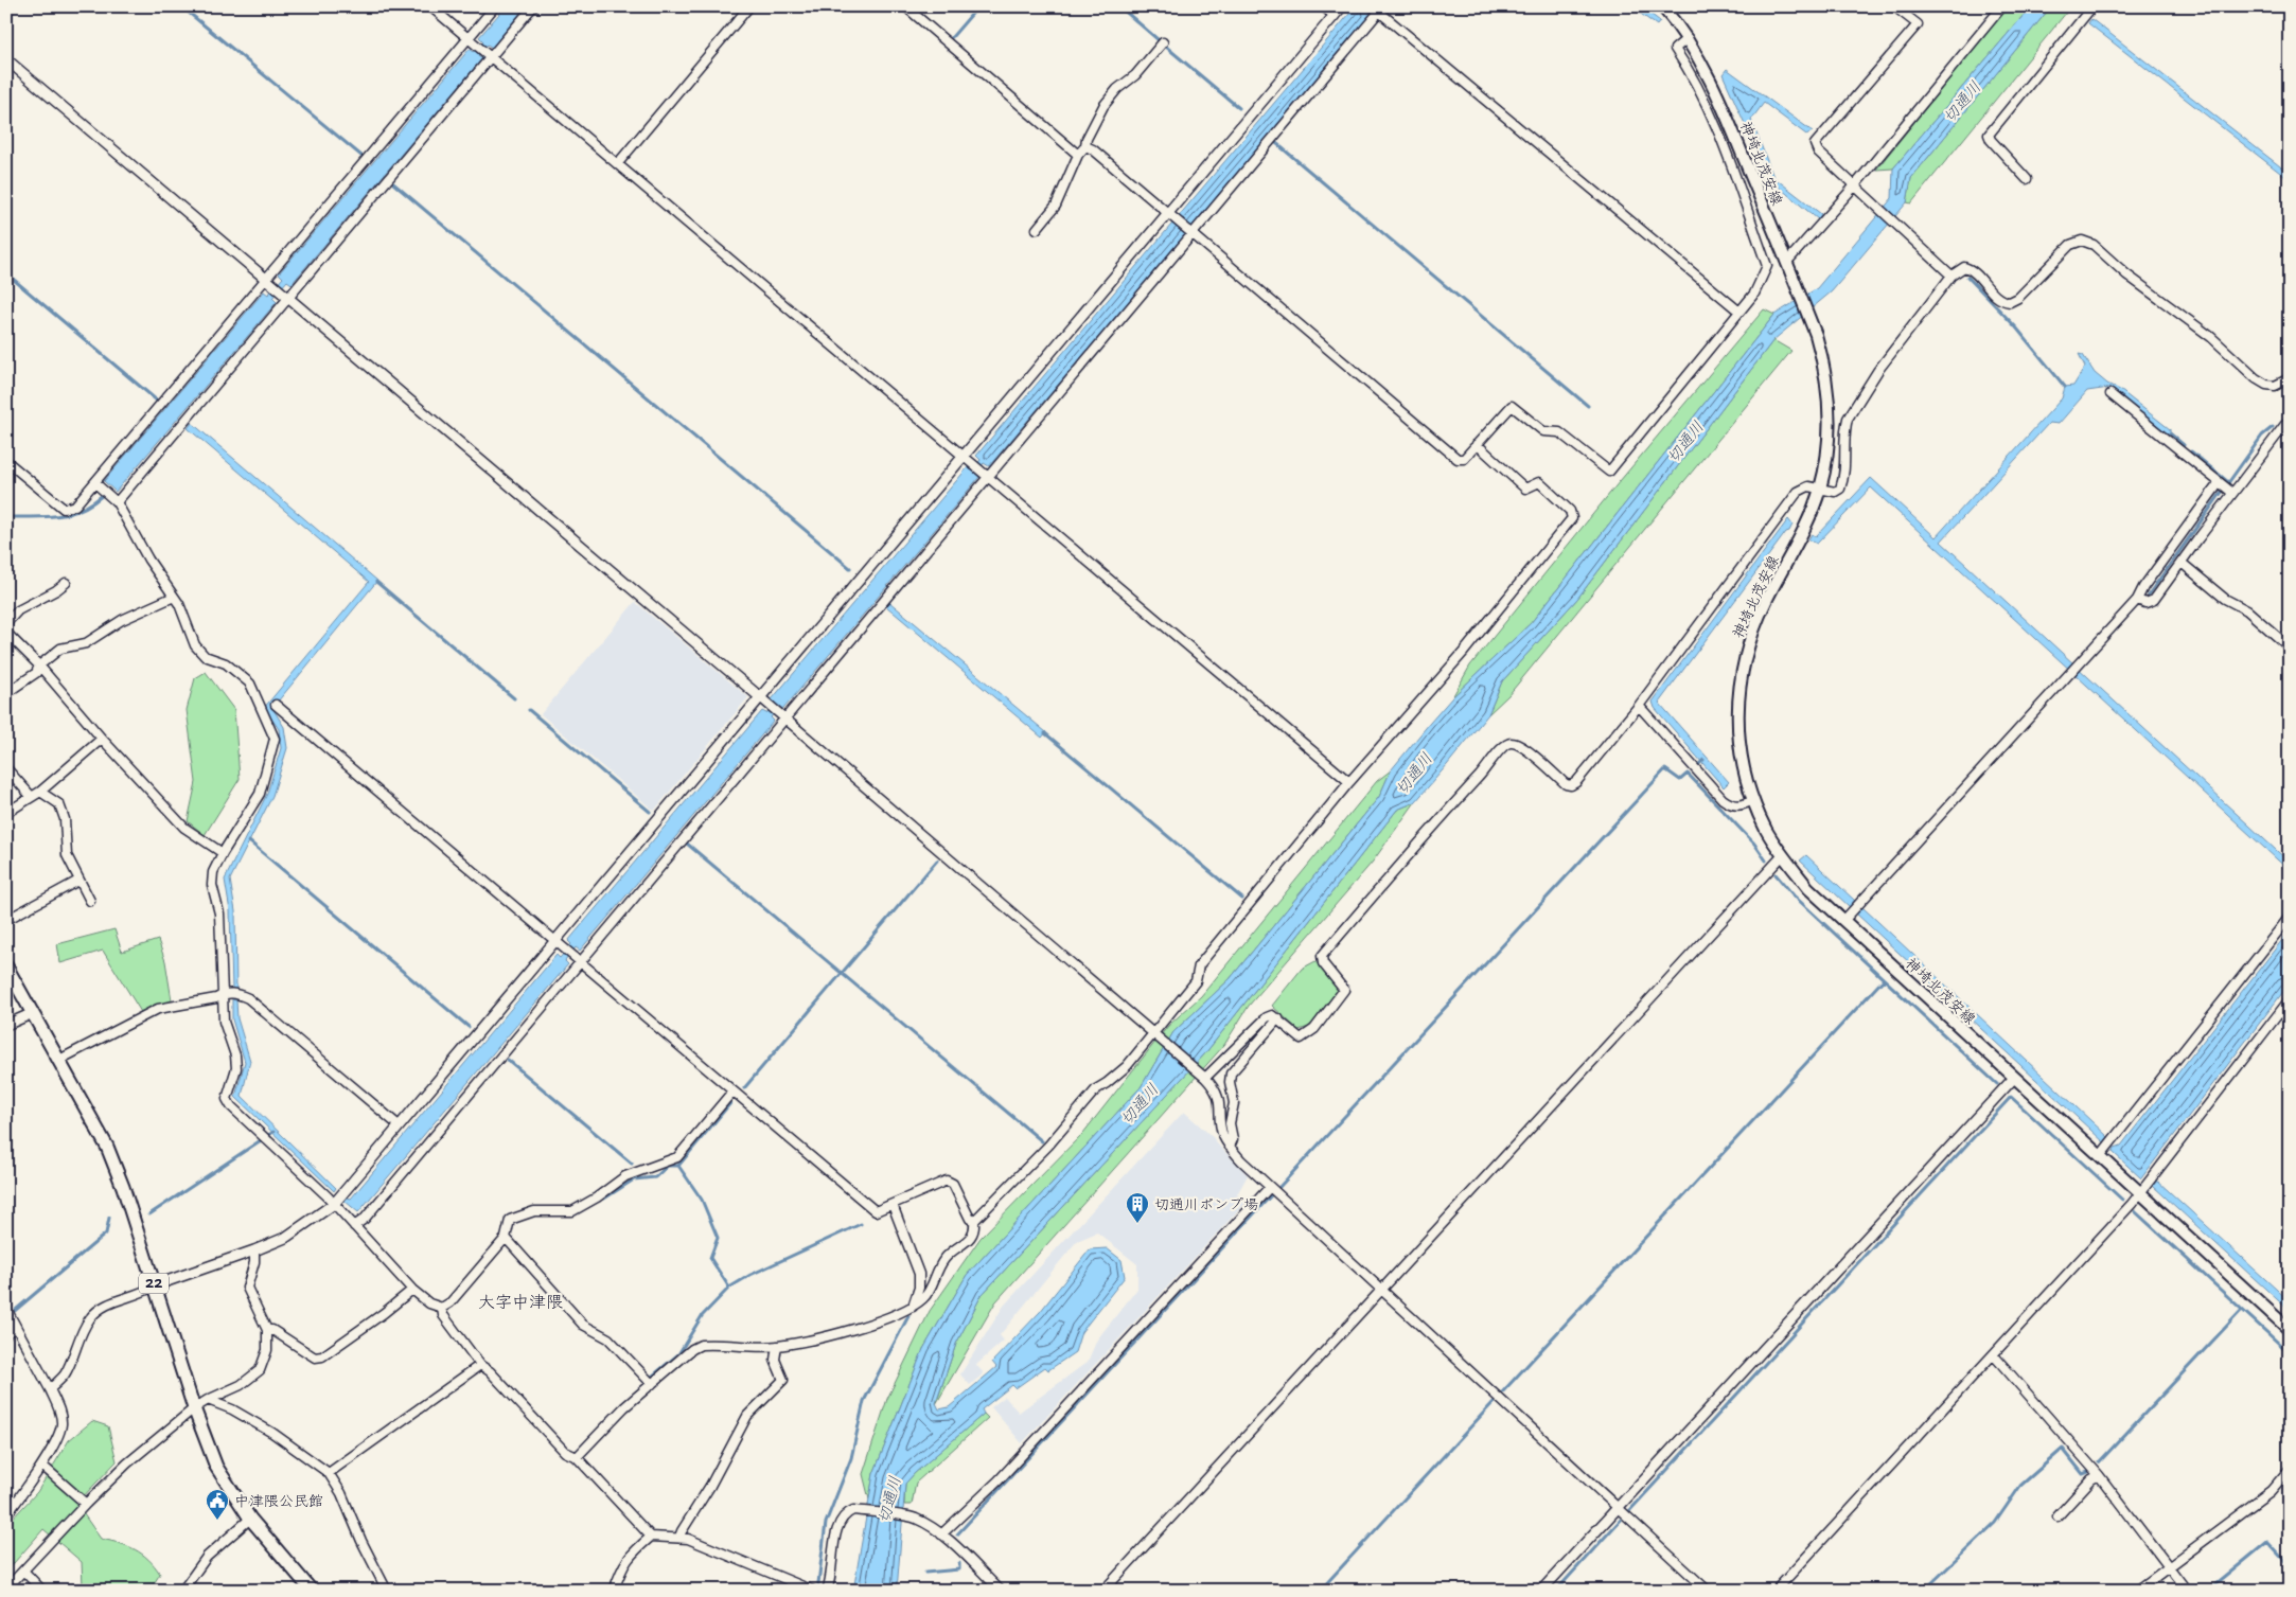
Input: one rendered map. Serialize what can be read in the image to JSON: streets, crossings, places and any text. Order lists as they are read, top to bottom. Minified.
{"streets":{"main road":["神埼北茂安線","22"]},"districts":["大字中津隈"],"water":["切通川"],"places":{"building":["切通川ポンプ場"],"public building":["中津隈公民館"]}}
